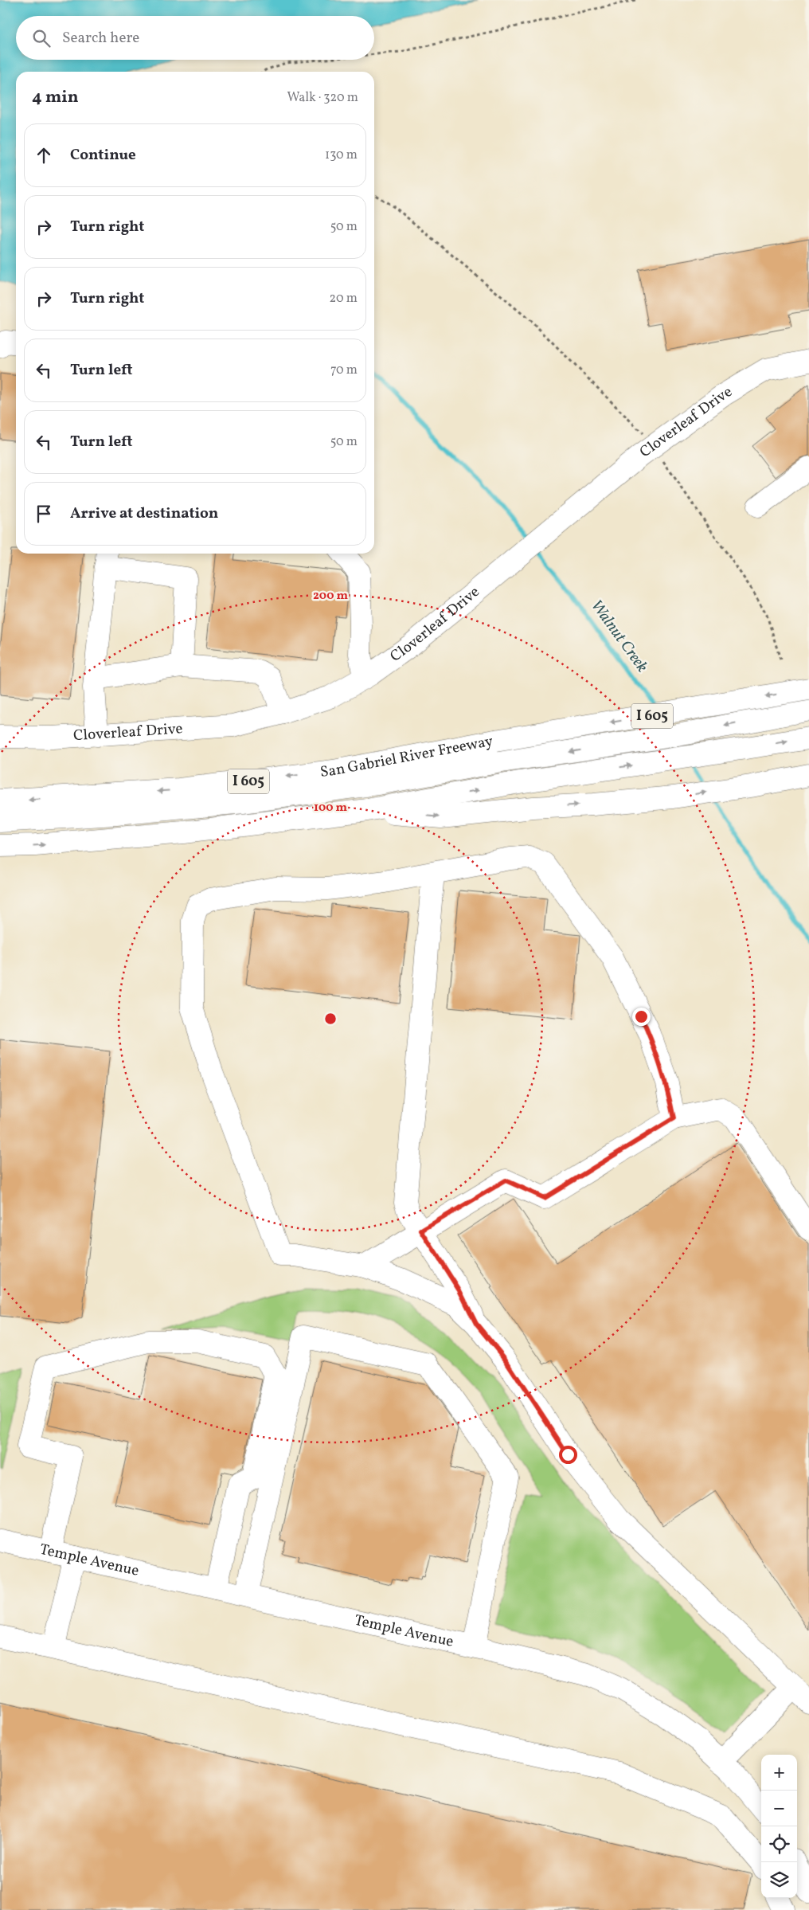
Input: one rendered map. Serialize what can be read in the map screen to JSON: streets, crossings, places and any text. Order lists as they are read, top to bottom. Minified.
{"streets":{"main road":["Cloverleaf Drive","I 605","San Gabriel River Freeway","Temple Avenue"]},"water":["Walnut Creek"],"page":{"search":"Search here","heading":["4 min","Walk · 320 m"],"list":[["Continue","130 m"],["Turn right","50 m"],["Turn right","20 m"],["Turn left","70 m"],["Turn left","50 m"],"Arrive at destination"],"map_buttons":["+","−"]},"rings":["200 m","100 m"]}
